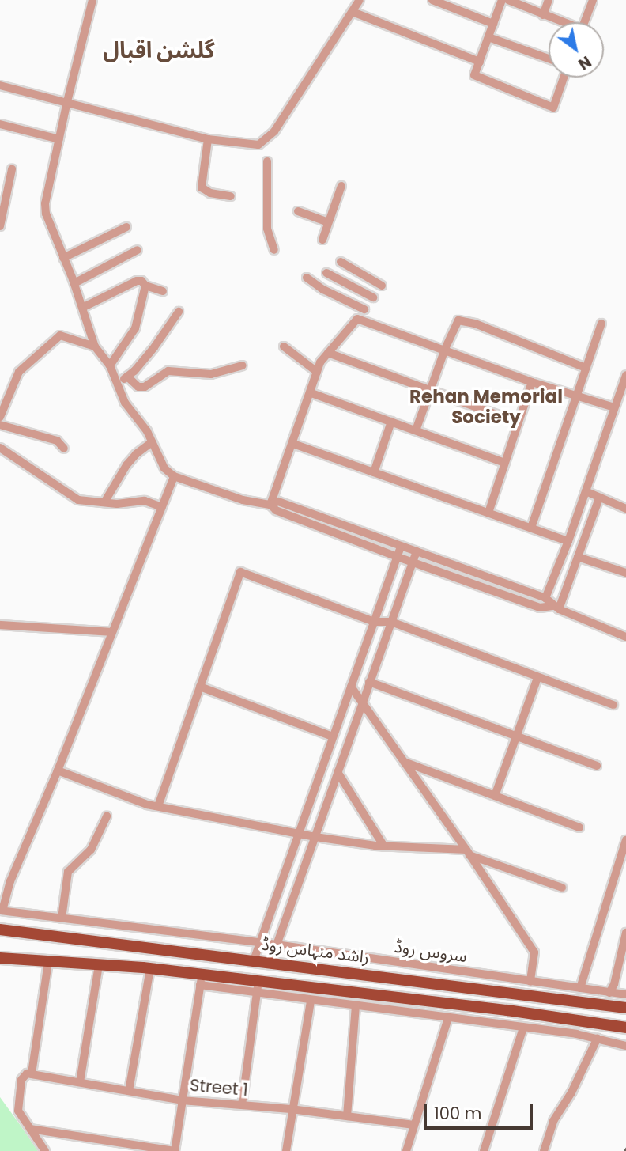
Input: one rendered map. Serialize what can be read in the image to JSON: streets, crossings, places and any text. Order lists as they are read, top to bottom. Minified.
{"streets":{"main road":["راشد منہاس روڈ"],"street":["سروس روڈ","Street 1"]},"districts":["گلشن اقبال","Rehan Memorial Society"],"scale_bar":"100 m","north":"bottom right"}
